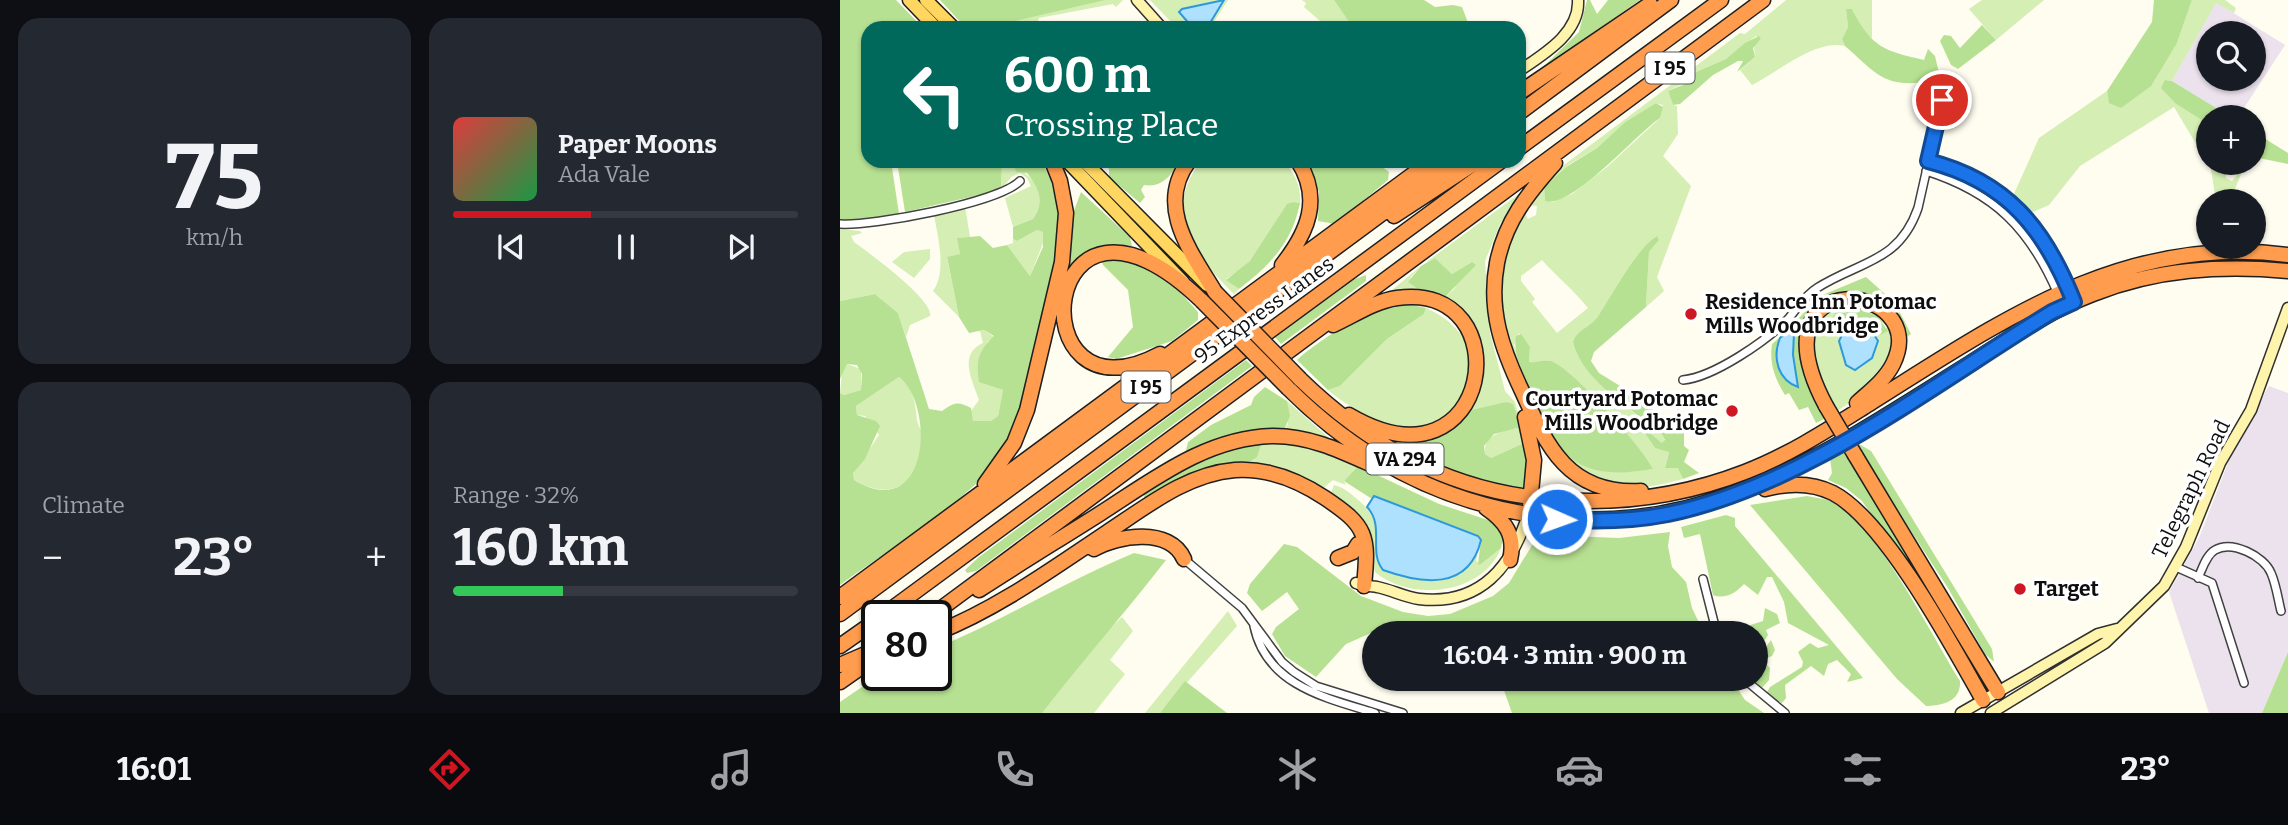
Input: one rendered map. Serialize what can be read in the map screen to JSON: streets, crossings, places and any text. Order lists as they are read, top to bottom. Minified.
{"streets":{"highway":["I 95","95 Express Lanes","VA 294"],"main road":["Telegraph Road"]},"places":["Residence Inn Potomac Mills Woodbridge","Courtyard Potomac Mills Woodbridge","Target"],"page":{"tile":[["75","km/h"],"Climate",["Range · 32%","160 km"]],"map_buttons":["+","−"],"turn":["600 m","Crossing Place"],"song":["Paper Moons","Ada Vale"],"heat":["−","23°","+"],"limit":"80","trip":"16:04 · 3 min · 900 m","tabs":["16:01","23°"]}}
